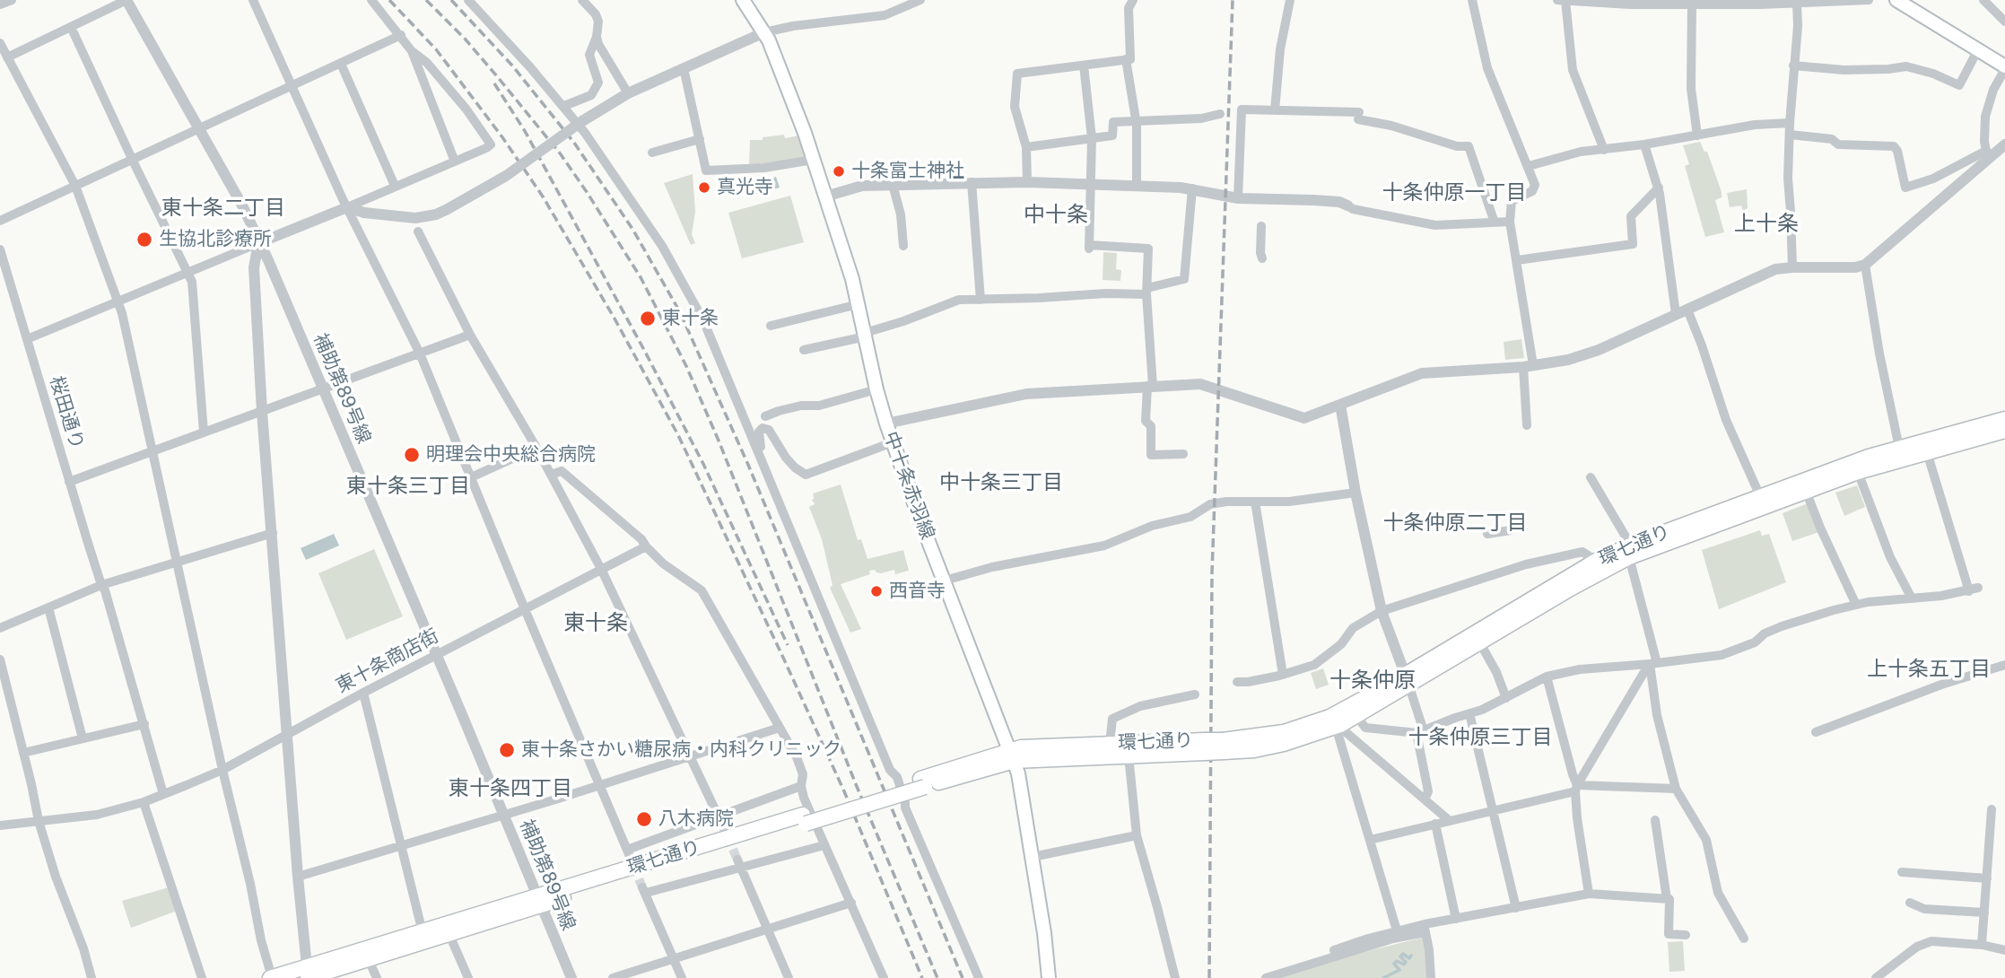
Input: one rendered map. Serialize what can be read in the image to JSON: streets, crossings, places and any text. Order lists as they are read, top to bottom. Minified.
{"streets":{"main road":["中十条赤羽線","環七通り"],"street":["補助第89号線","桜田通り","東十条商店街"]},"crossings":[["補助第89号線","環七通り"],["補助第89号線","東十条商店街"],["桜田通り","東十条商店街"],["中十条赤羽線","環七通り"]],"districts":["十条仲原一丁目","東十条二丁目","中十条","上十条","中十条三丁目","東十条三丁目","十条仲原二丁目","東十条","上十条五丁目","十条仲原","十条仲原三丁目","東十条四丁目"],"places":["十条富士神社","真光寺","生協北診療所","東十条","明理会中央総合病院","西音寺","東十条さかい糖尿病・内科クリニック","八木病院"]}
